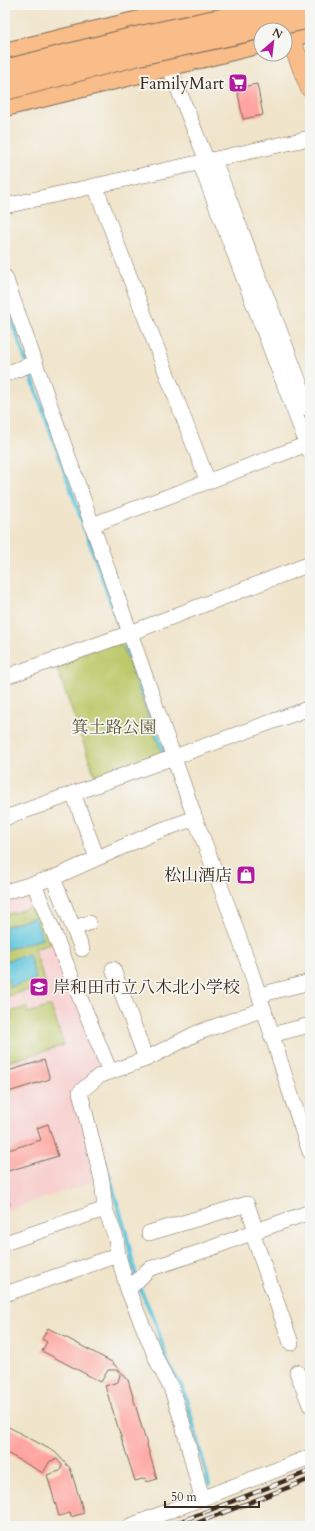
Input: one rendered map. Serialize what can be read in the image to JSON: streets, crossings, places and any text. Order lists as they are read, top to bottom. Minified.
{"parks":["箕土路公園"],"places":{"supermarket":["FamilyMart"],"shop":["松山酒店"],"school or university":["岸和田市立八木北小学校"]},"scale_bar":"50 m","north":"top right"}
